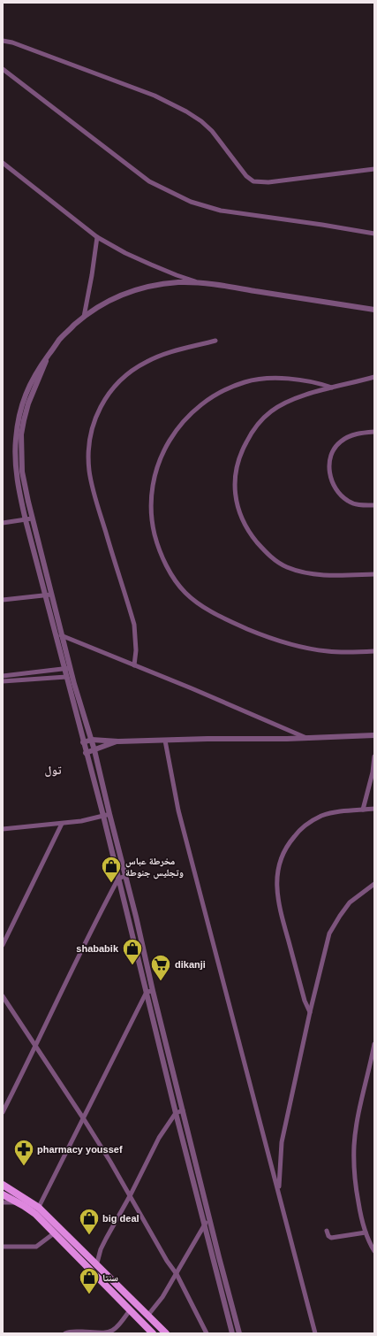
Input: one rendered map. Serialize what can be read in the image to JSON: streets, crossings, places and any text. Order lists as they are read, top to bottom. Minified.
{"districts":["تول"],"places":{"shop":["مخرطة عباس وتجليس جنوطة","shababik","big deal","سنتا"],"supermarket":["dikanji"],"pharmacy":["pharmacy youssef"]}}
